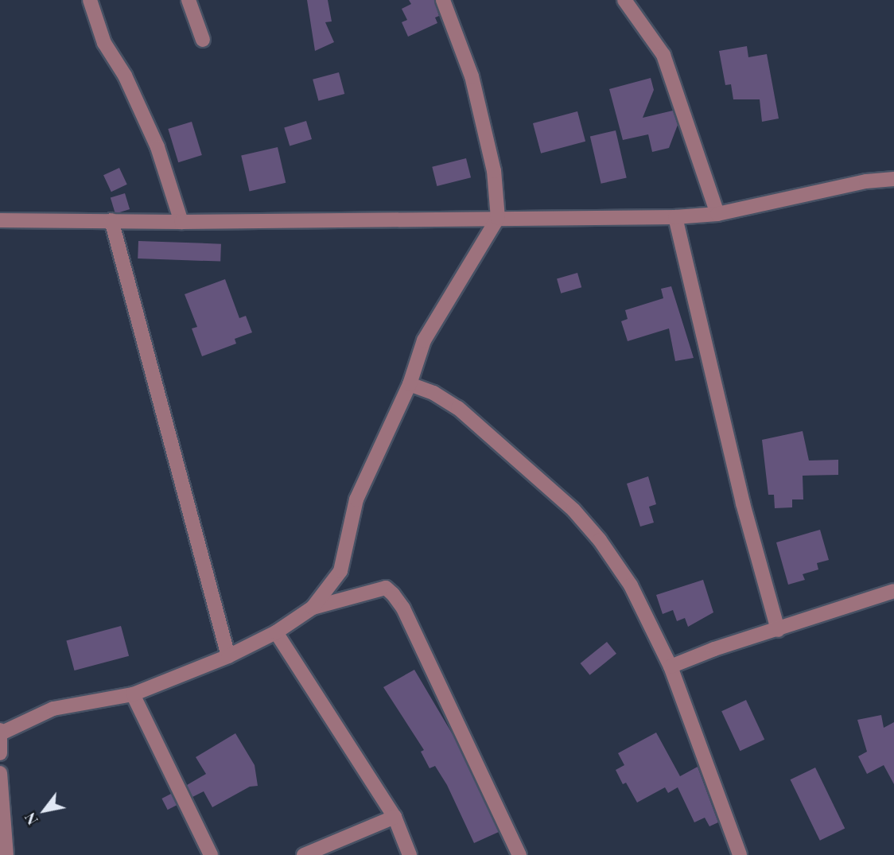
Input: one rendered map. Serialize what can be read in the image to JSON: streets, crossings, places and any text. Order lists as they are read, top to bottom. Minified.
{"north":"bottom left"}
